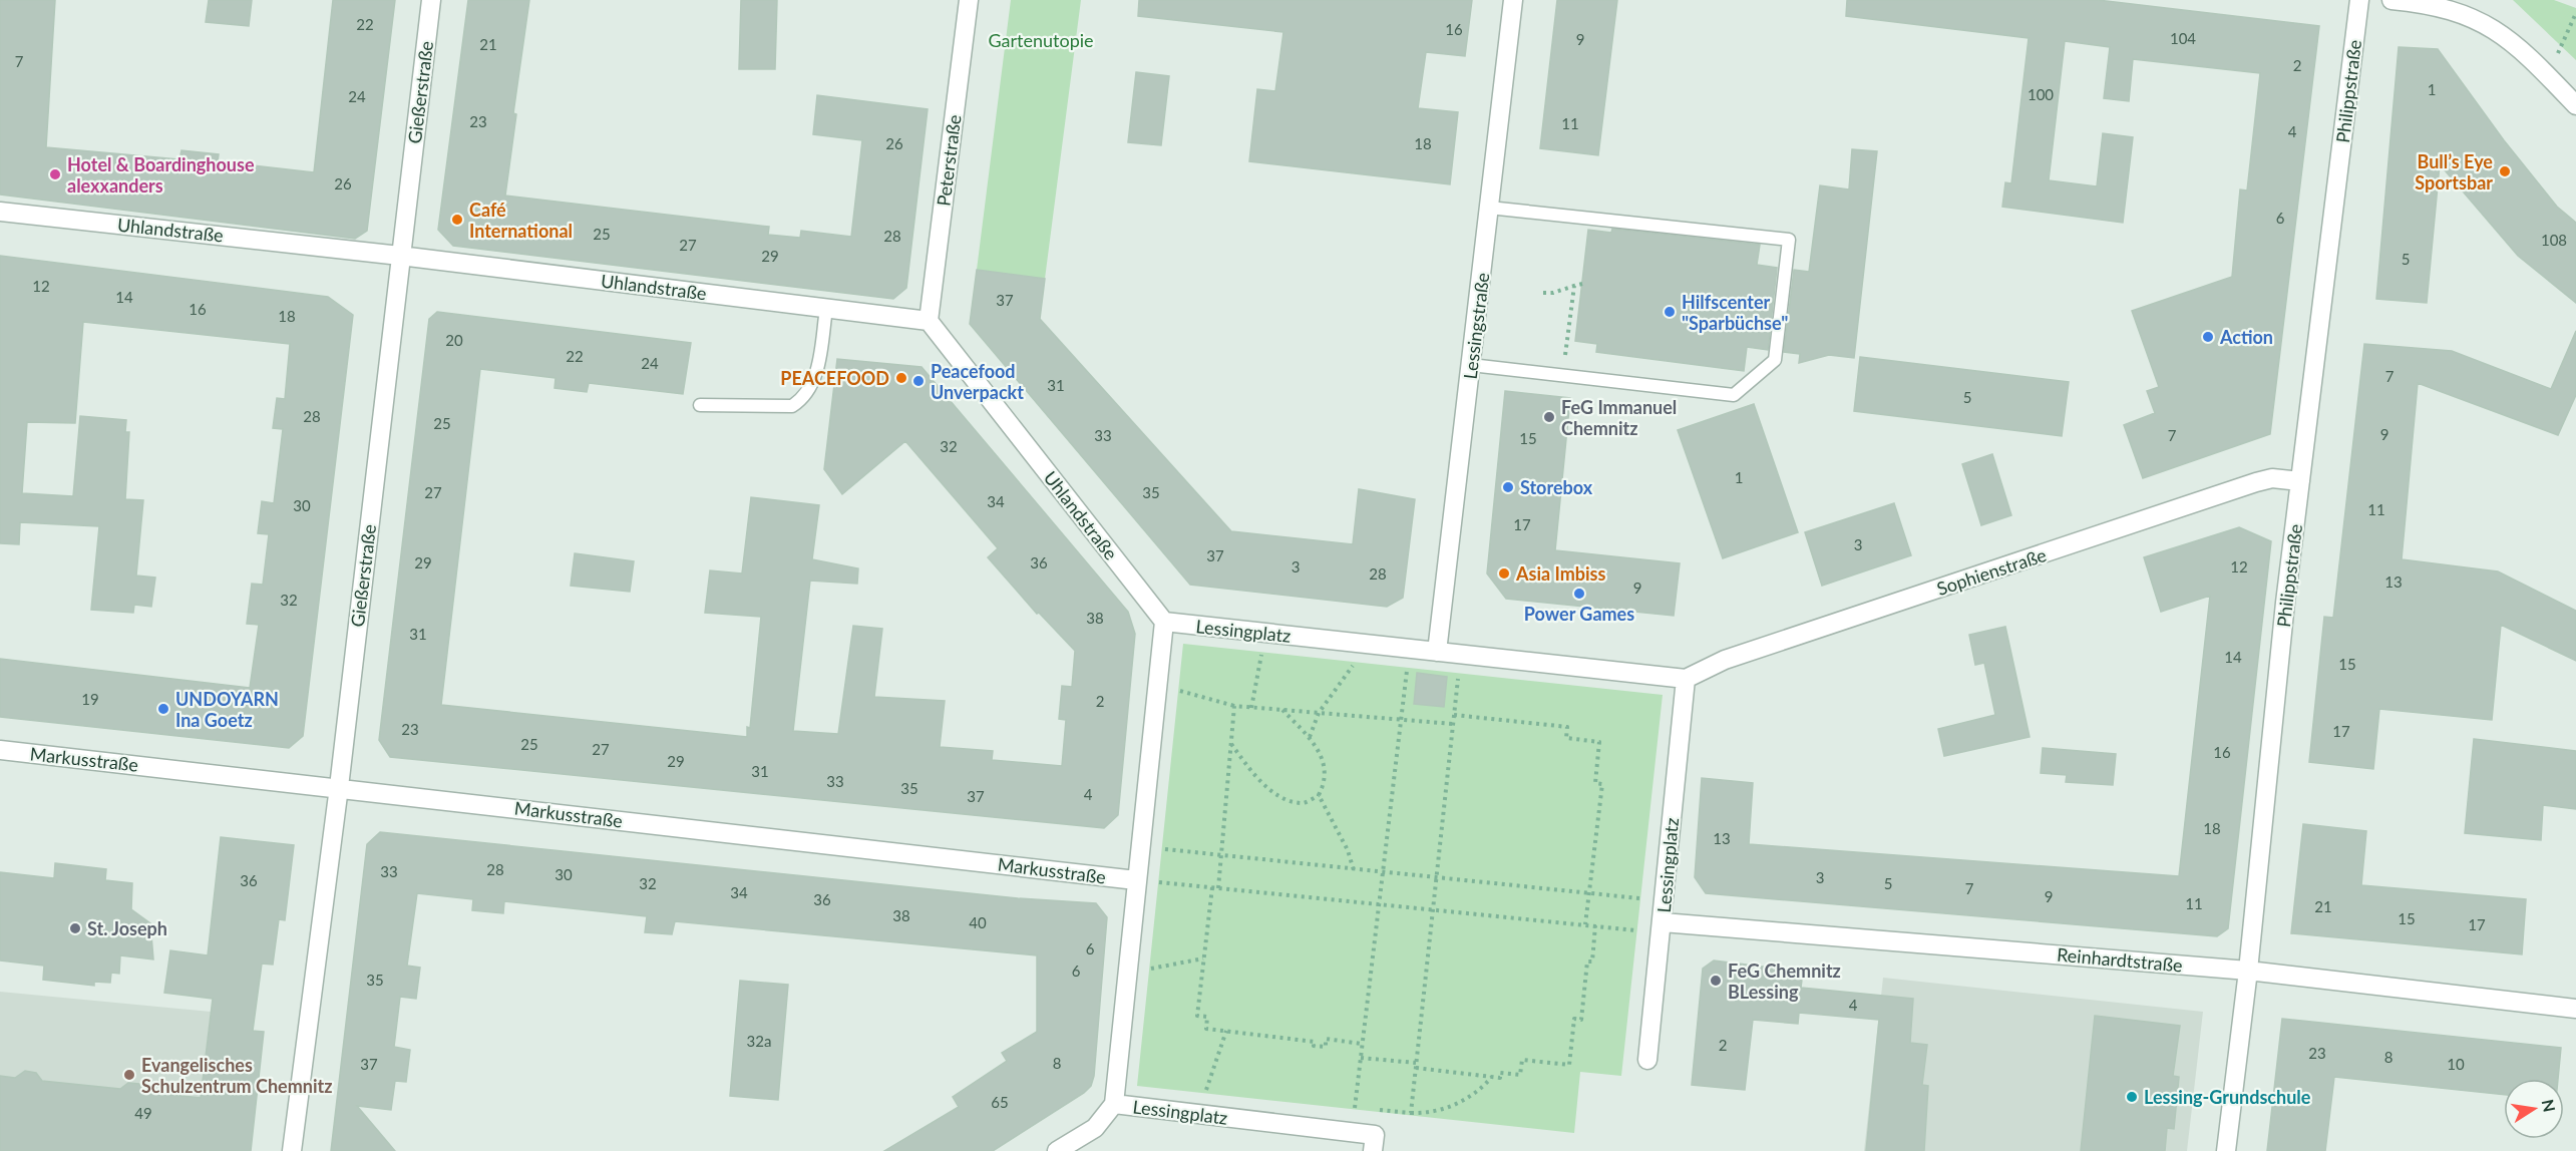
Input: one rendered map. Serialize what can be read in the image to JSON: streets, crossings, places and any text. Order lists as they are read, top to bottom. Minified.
{"streets":{"street":["Philippstraße","Gießerstraße","Peterstraße","Uhlandstraße","Lessingstraße","Sophienstraße","Lessingplatz","Markusstraße","Reinhardtstraße"]},"crossings":[["Philippstraße","Sophienstraße"],["Philippstraße","Reinhardtstraße"],["Gießerstraße","Uhlandstraße"],["Gießerstraße","Markusstraße"],["Peterstraße","Uhlandstraße"],["Uhlandstraße","Lessingplatz"],["Lessingstraße","Lessingplatz"],["Sophienstraße","Lessingplatz"],["Lessingplatz","Markusstraße"],["Lessingplatz","Reinhardtstraße"]],"parks":["Gartenutopie"],"places":["Bull’s Eye Sportsbar","Hotel & Boardinghouse alexxanders","Café International","Hilfscenter \"Sparbüchse\"","Action","PEACEFOOD","Peacefood Unverpackt","FeG Immanuel Chemnitz","Storebox","Asia Imbiss","Power Games","UNDOYARN Ina Goetz","St. Joseph","FeG Chemnitz BLessing","Evangelisches Schulzentrum Chemnitz","Lessing-Grundschule"],"house_numbers":["22","16","104","9","21","7","2","1","100","24","23","11","4","26","18","26","6","25","28","108","27","29","5","12","14","37","16","18","20","22","24","7","31","5","28","25","9","33","7","15","32","1","27","35","34","30","11","17","3","37","29","36","3","12","28","13","9","32","38","31","14","15","19","2","23","17","25","27","16","29","31","33","35","4","37","18","13","28","33","30","3","36","32","5","7","34","9","36","11","21","38","15","40","17","6","6","35","4","32a","2","23","8","8","37","10","65","49"],"north":"right"}
